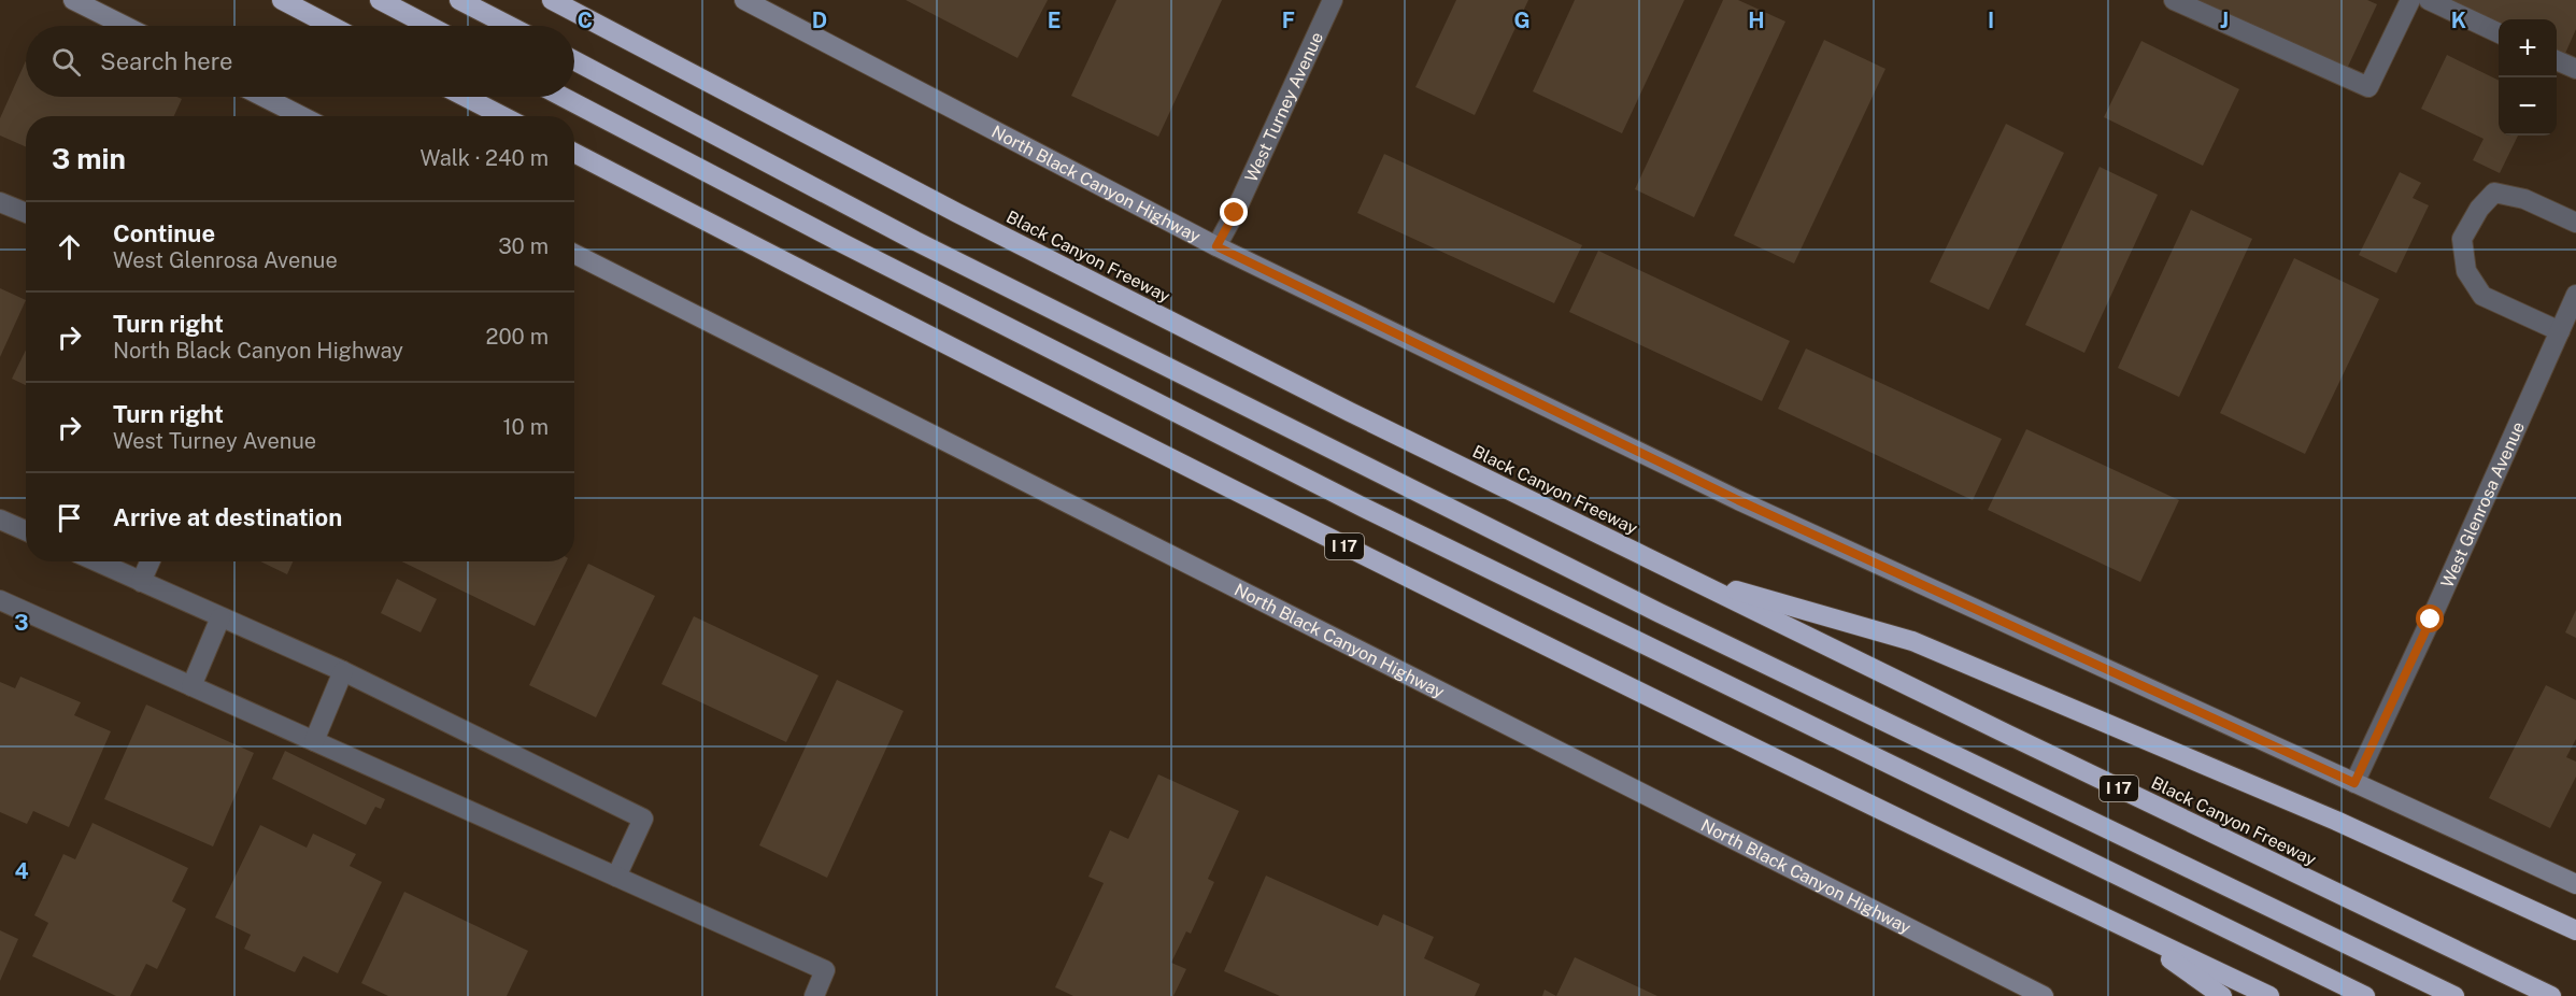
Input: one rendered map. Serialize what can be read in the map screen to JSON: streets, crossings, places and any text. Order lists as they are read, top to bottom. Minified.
{"streets":{"highway":["Black Canyon Freeway","I 17"],"main road":["North Black Canyon Highway"],"street":["West Turney Avenue","West Glenrosa Avenue"]},"crossings":[["West Turney Avenue","North Black Canyon Highway"],["North Black Canyon Highway","West Glenrosa Avenue"]],"page":{"map_buttons":["+","−"],"search":"Search here","heading":["3 min","Walk · 240 m"],"list":[["Continue","West Glenrosa Avenue","30 m"],["Turn right","North Black Canyon Highway","200 m"],["Turn right","West Turney Avenue","10 m"],"Arrive at destination"]},"grid":{"columns":["C","D","E","F","G","H","I","J","K"],"rows":["3","4"]}}
